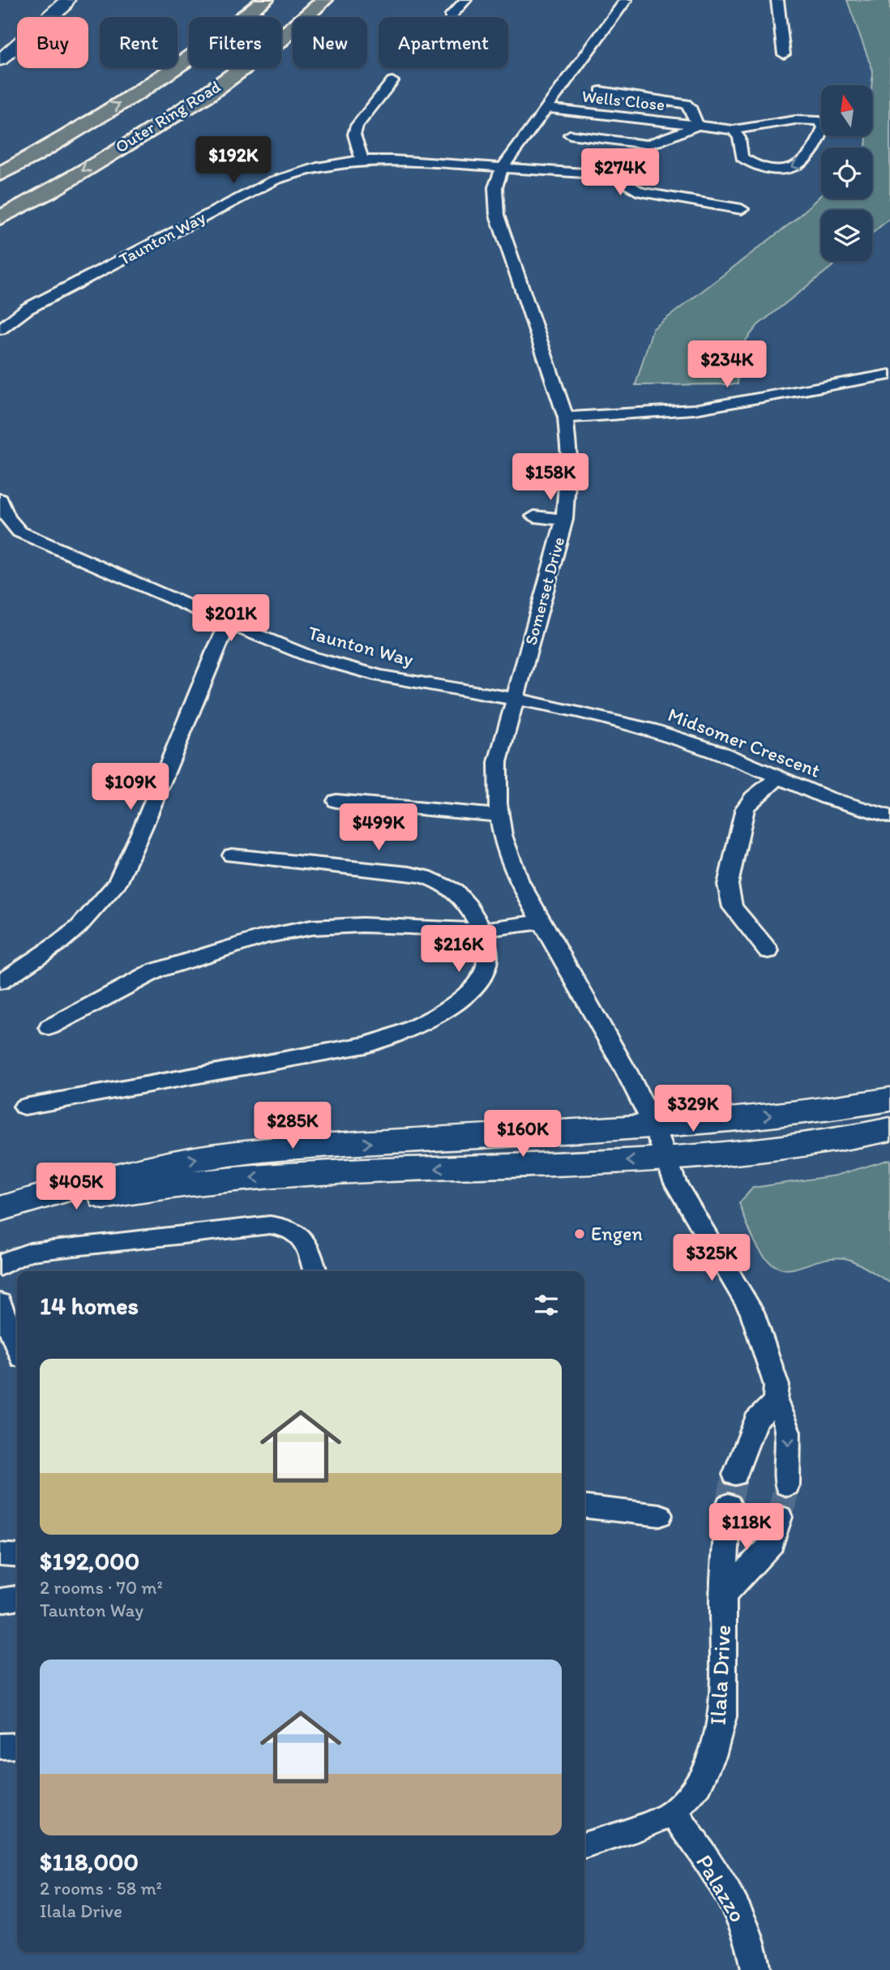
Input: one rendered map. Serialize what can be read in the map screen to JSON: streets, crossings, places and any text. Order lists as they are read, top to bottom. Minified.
{"streets":{"highway":["Outer Ring Road"],"street":["Wells Close","Taunton Way","Somerset Drive","Midsomer Crescent","Ilala Drive","Palazzo"]},"crossings":[["Wells Close","Somerset Drive"],["Taunton Way","Somerset Drive"],["Taunton Way","Midsomer Crescent"],["Somerset Drive","Midsomer Crescent"],["Ilala Drive","Palazzo"]],"places":["Engen"],"north":"top","page":{"chip":["Buy","Rent","Filters","New","Apartment"],"price":["$192K","$274K","$234K","$158K","$201K","$109K","$499K","$216K","$329K","$285K","$160K","$405K","$325K","$118K"],"heading":"14 homes","list":[{"name":"$192,000","note":"2 rooms · 70 m² · Taunton Way"},{"name":"$118,000","note":"2 rooms · 58 m² · Ilala Drive"}]}}
